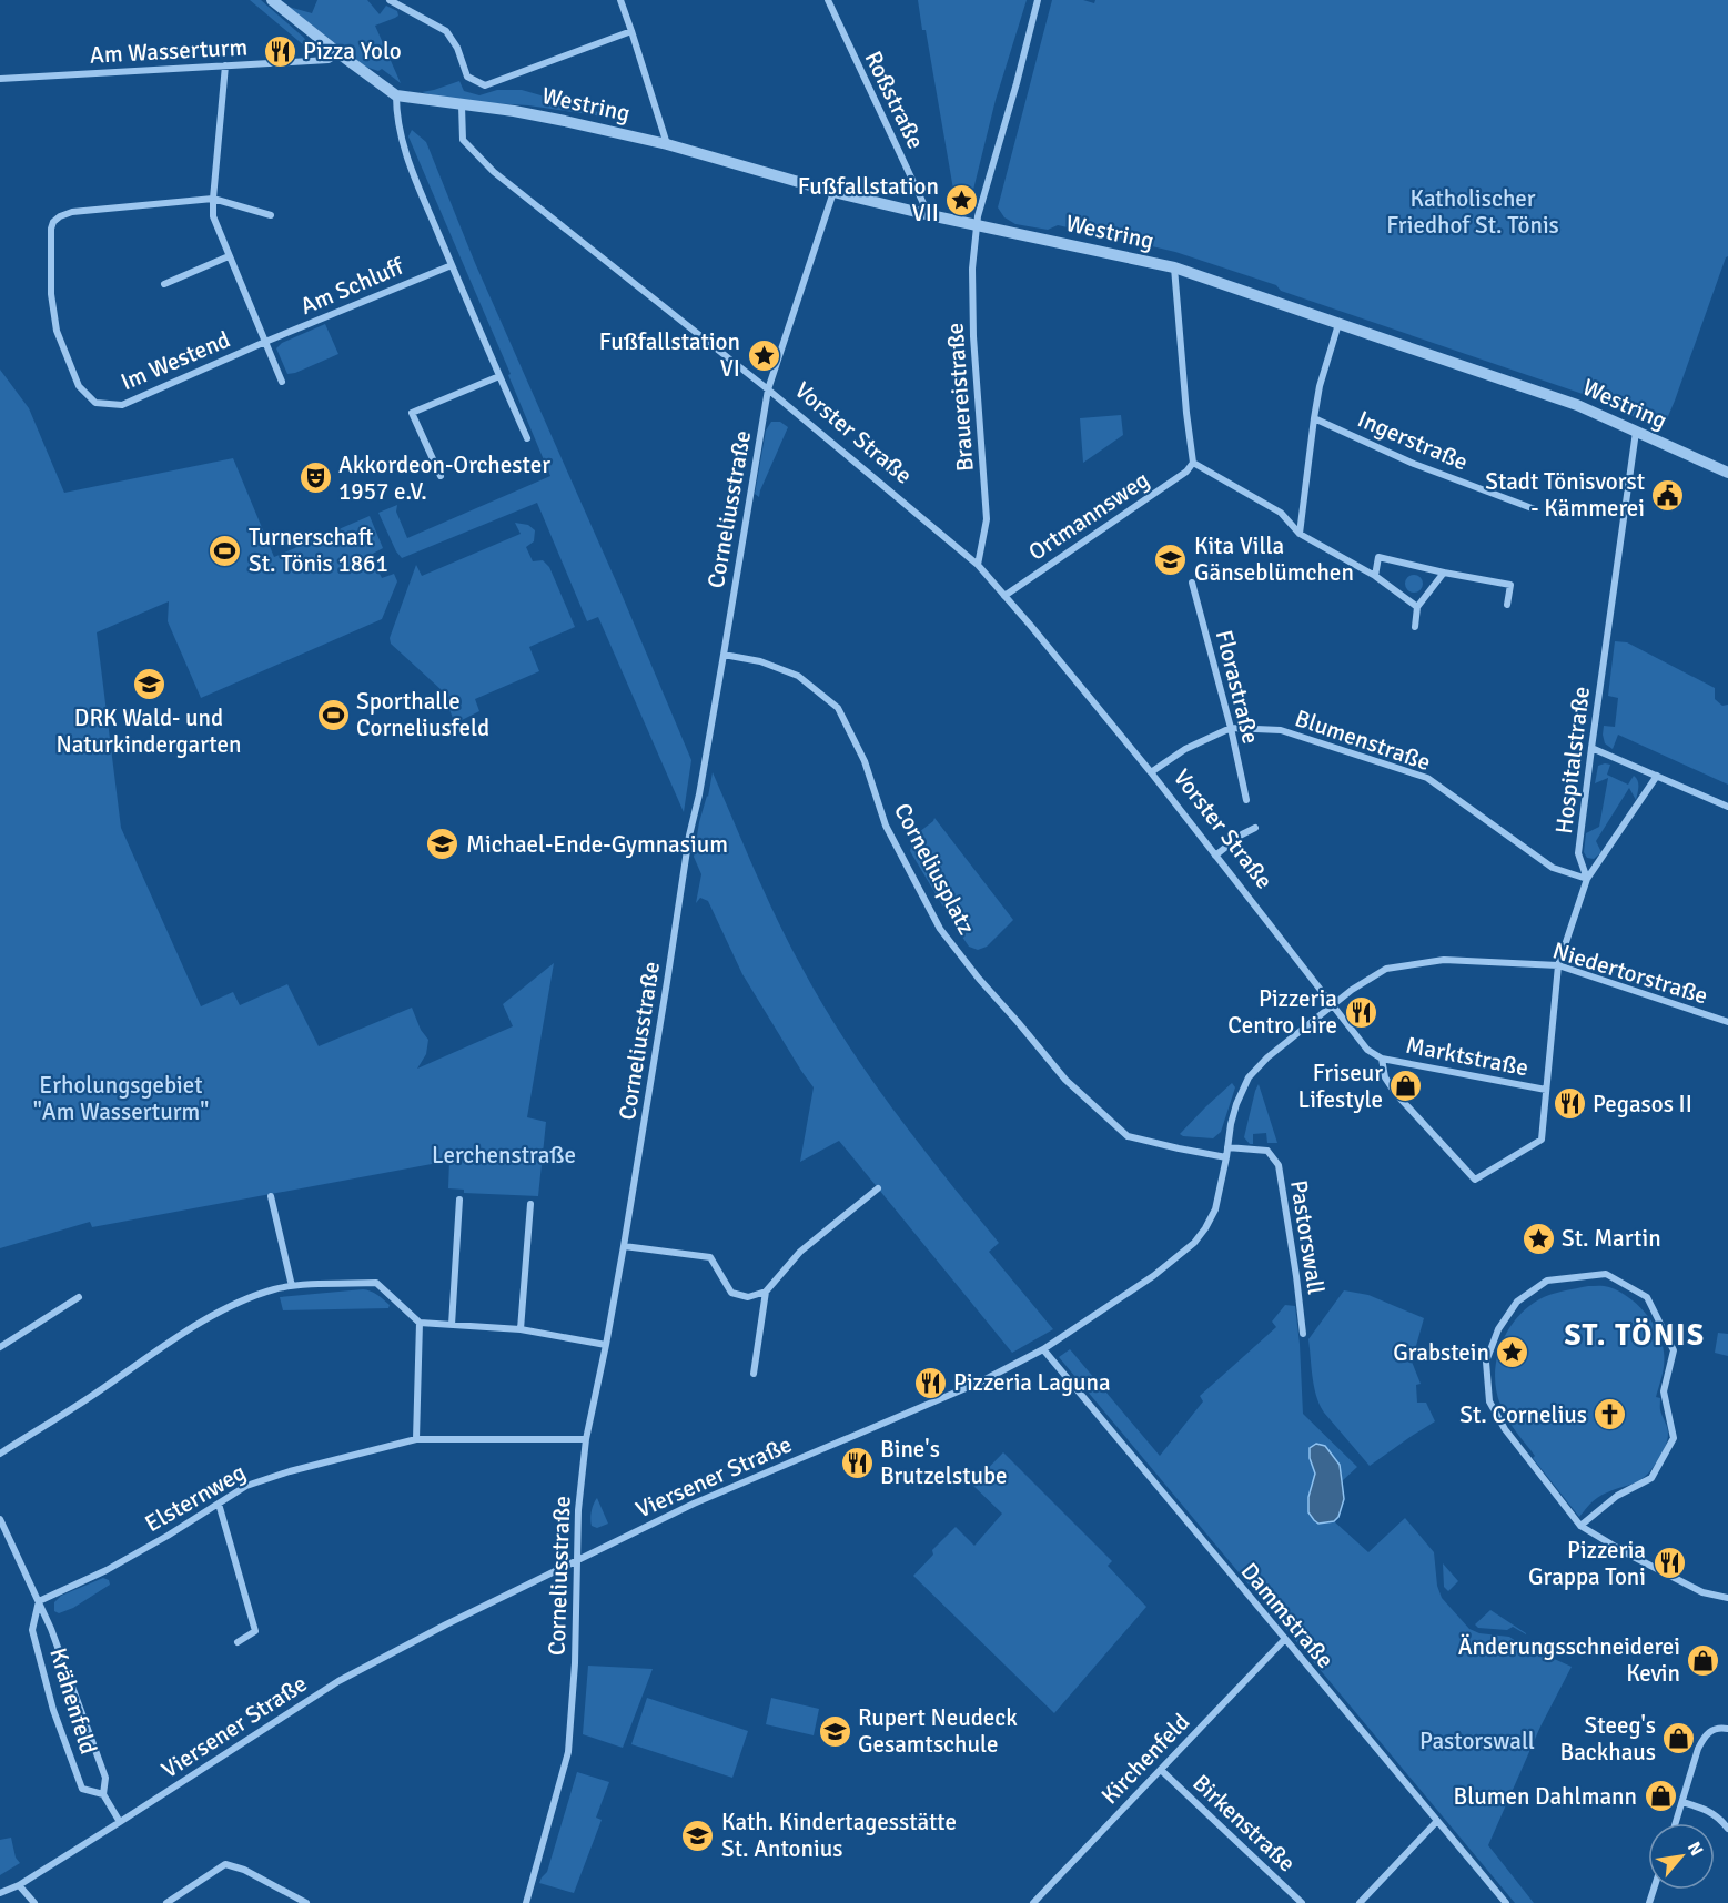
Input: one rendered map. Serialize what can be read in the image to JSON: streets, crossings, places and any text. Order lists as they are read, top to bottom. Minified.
{"streets":{"street":["Am Wasserturm","Roßstraße","Westring","Am Schluff","Im Westend","Brauereistraße","Vorster Straße","Ingerstraße","Corneliusstraße","Ortmannsweg","Florastraße","Blumenstraße","Hospitalstraße","Corneliusplatz","Niedertorstraße","Marktstraße","Pastorswall","Viersener Straße","Elsternweg","Dammstraße","Krähenfeld","Kirchenfeld","Birkenstraße"]},"crossings":[["Am Wasserturm","Im Westend"],["Roßstraße","Westring"],["Westring","Brauereistraße"],["Westring","Vorster Straße"],["Westring","Corneliusstraße"],["Westring","Hospitalstraße"],["Am Schluff","Im Westend"],["Brauereistraße","Vorster Straße"],["Vorster Straße","Corneliusstraße"],["Vorster Straße","Ortmannsweg"],["Vorster Straße","Blumenstraße"],["Vorster Straße","Niedertorstraße"],["Vorster Straße","Marktstraße"],["Vorster Straße","Viersener Straße"],["Corneliusstraße","Corneliusplatz"],["Corneliusstraße","Viersener Straße"],["Corneliusstraße","Elsternweg"],["Florastraße","Blumenstraße"],["Blumenstraße","Hospitalstraße"],["Corneliusplatz","Viersener Straße"],["Niedertorstraße","Viersener Straße"],["Pastorswall","Viersener Straße"],["Viersener Straße","Dammstraße"],["Viersener Straße","Krähenfeld"],["Elsternweg","Krähenfeld"],["Dammstraße","Kirchenfeld"],["Kirchenfeld","Birkenstraße"]],"districts":["ST. TÖNIS"],"parks":["Katholischer Friedhof St. Tönis","Erholungsgebiet \"Am Wasserturm\"","Lerchenstraße","Pastorswall"],"places":{"restaurant":["Pizza Yolo","Pizzeria Centro Lire","Pegasos II","Pizzeria Laguna","Bine's Brutzelstube","Pizzeria Grappa Toni"],"place":["Fußfallstation VII","Fußfallstation VI","St. Martin","Grabstein"],"theatre":["Akkordeon-Orchester 1957 e.V."],"public building":["Stadt Tönisvorst - Kämmerei"],"sports":["Turnerschaft St. Tönis 1861","Sporthalle Corneliusfeld"],"school or university":["Kita Villa Gänseblümchen","DRK Wald- und Naturkindergarten","Michael-Ende-Gymnasium","Rupert Neudeck Gesamtschule","Kath. Kindertagesstätte St. Antonius"],"shop":["Friseur Lifestyle","Änderungsschneiderei Kevin","Steeg's Backhaus","Blumen Dahlmann"],"church":["St. Cornelius"]},"north":"top right"}
